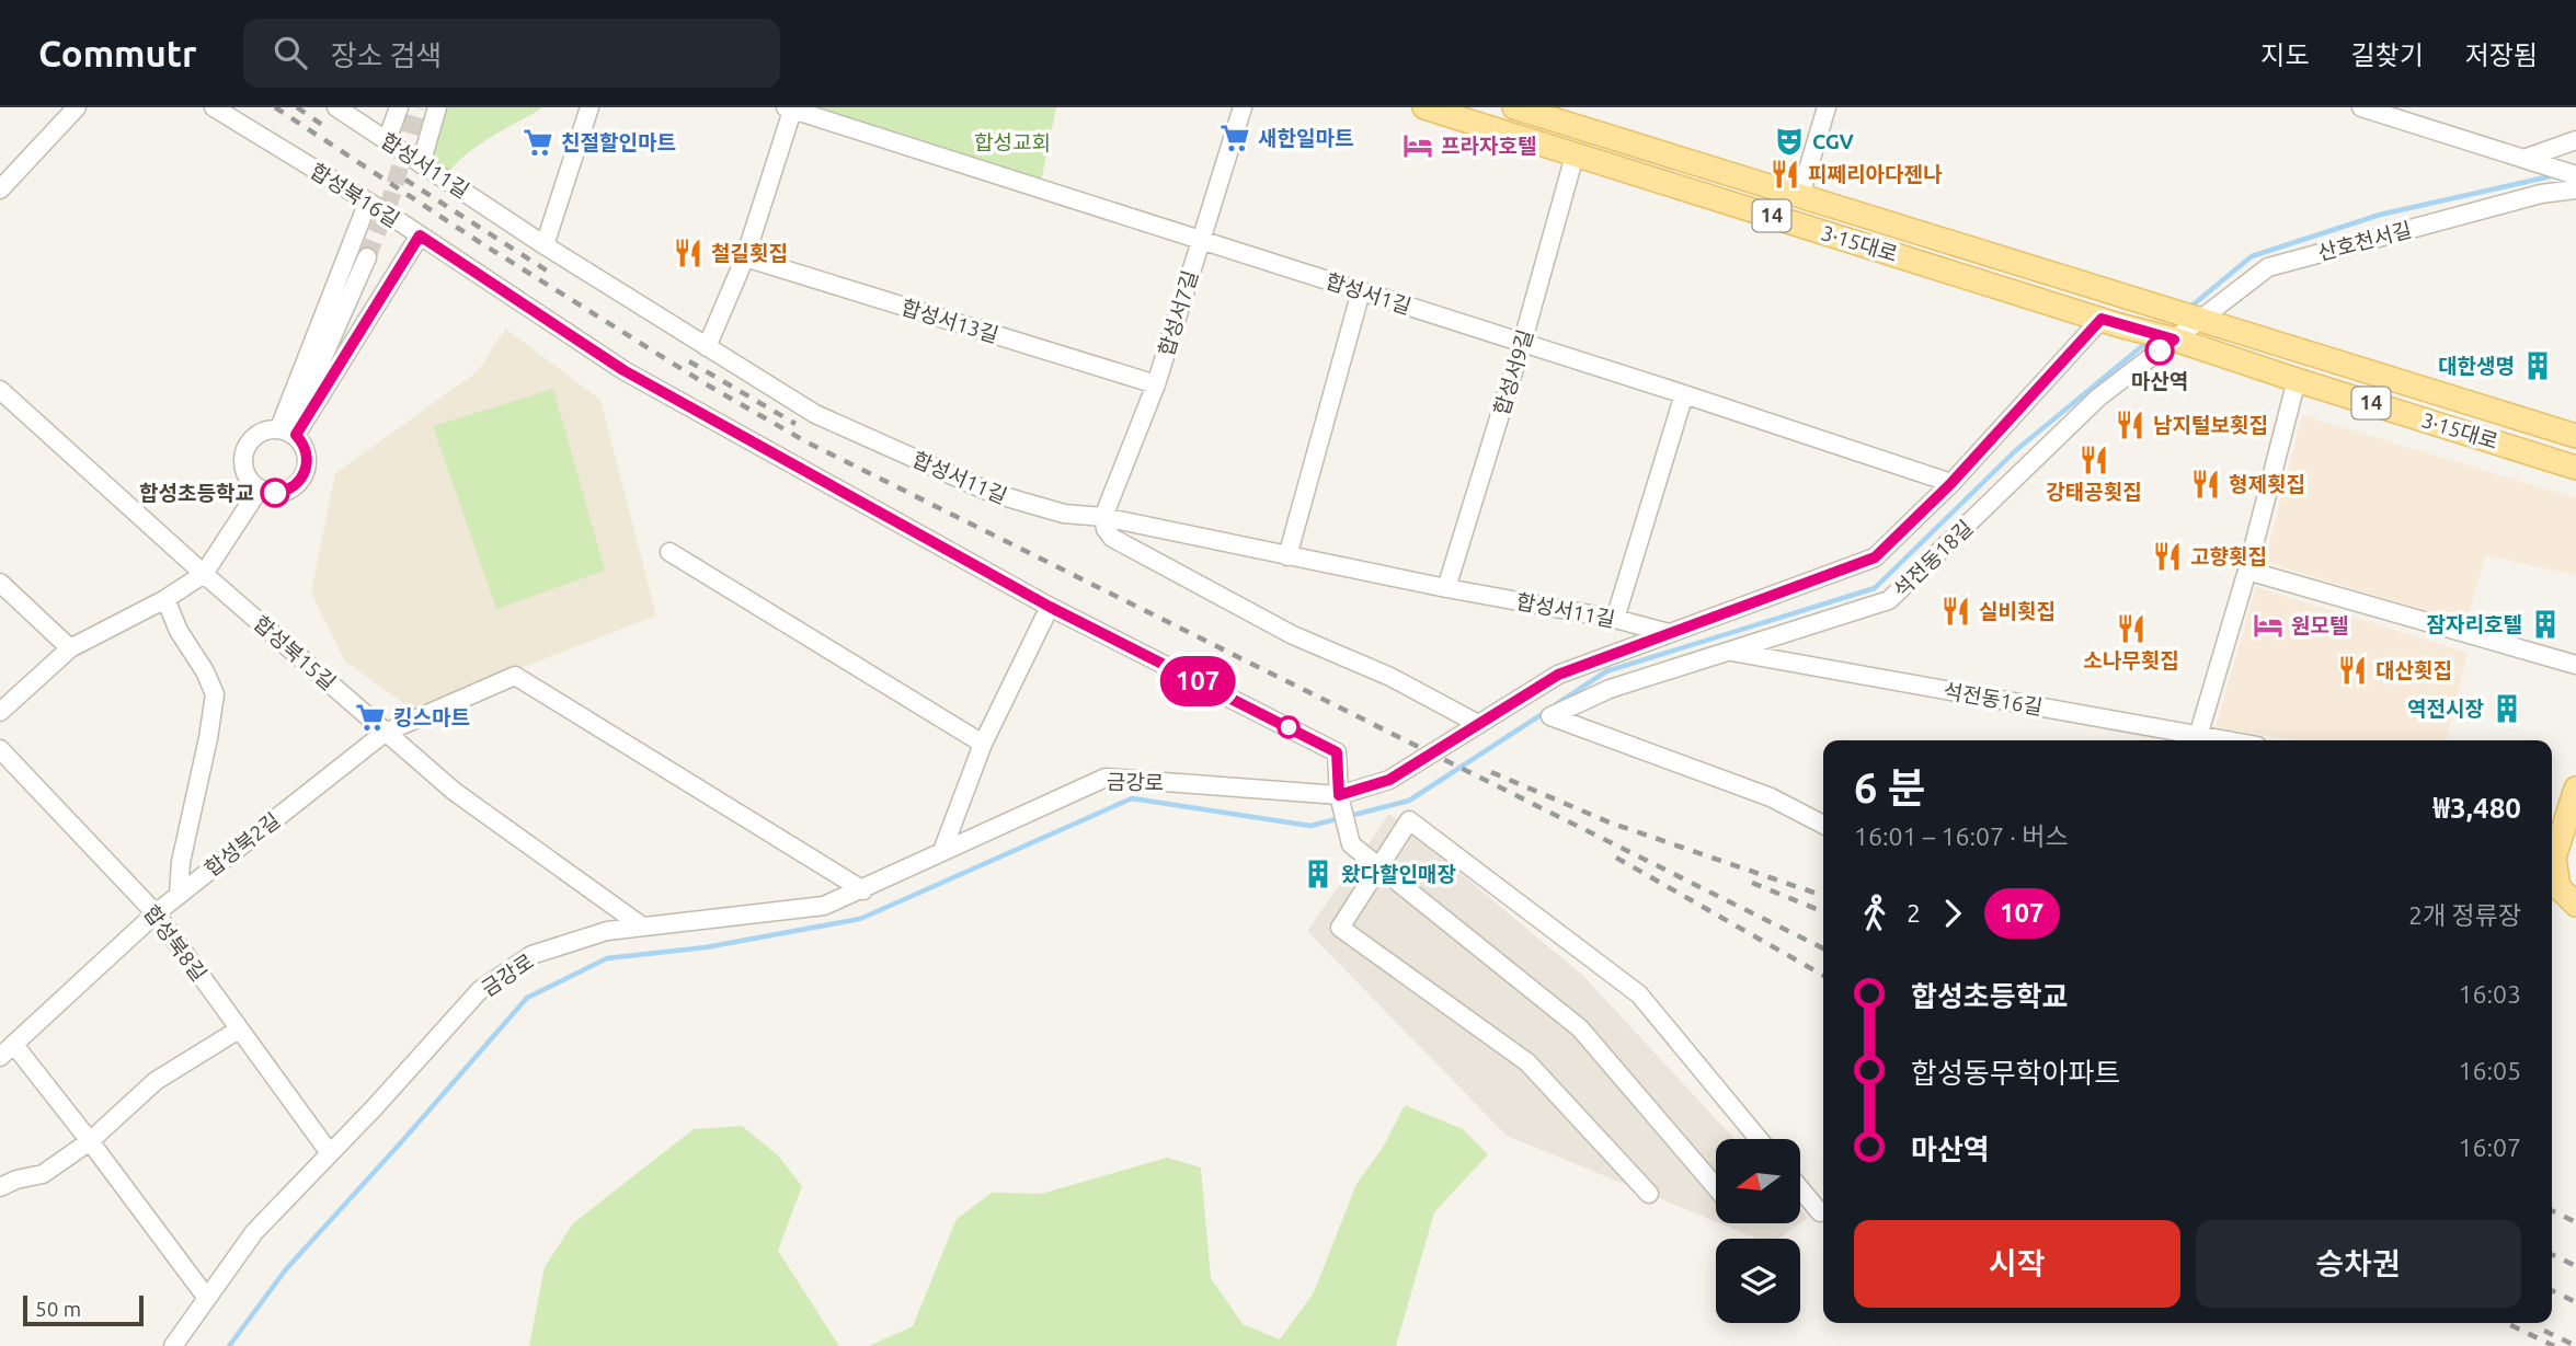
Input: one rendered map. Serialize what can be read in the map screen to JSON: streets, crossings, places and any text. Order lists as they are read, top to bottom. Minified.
{"streets":{"main road":["14","3·15대로"],"street":["합성서11길","합성북16길","산호천서길","합성서1길","합성서7길","합성서13길","합성서9길","석전동18길","합성북15길","석전동16길","금강로","합성북2길","합성북8길"]},"crossings":[["합성서11길","합성서7길"],["합성서11길","합성서9길"],["합성서11길","금강로"],["합성북16길","금강로"],["14","산호천서길"],["14","3·15대로"],["14","석전동18길"],["14","금강로"],["산호천서길","3·15대로"],["산호천서길","석전동18길"],["3·15대로","합성서9길"],["3·15대로","석전동18길"],["3·15대로","금강로"],["합성서1길","합성서7길"],["합성서1길","합성서9길"],["합성서1길","금강로"],["합성서7길","합성서13길"],["석전동18길","석전동16길"],["합성북15길","금강로"],["합성북15길","합성북2길"],["금강로","합성북2길"],["금강로","합성북8길"],["합성북2길","합성북8길"]],"parks":["합성교회"],"places":{"supermarket":["새한일마트","친절할인마트","킹스마트"],"theatre":["CGV"],"hotel":["프라자호텔","원모텔"],"restaurant":["피쩨리아다젠나","철길횟집","남지털보횟집","강태공횟집","형제횟집","고향횟집","실비횟집","소나무횟집","대산횟집"],"other":["마산역","합성초등학교"],"building":["대한생명","잠자리호텔","역전시장","왔다할인매장"]},"lines":["bus line 107"],"scale_bar":"50 m","north":"left","page":{"header":"Commutr","search":"장소 검색","nav":["지도","길찾기","저장됨"],"on_map":"107","heading":["6 분","16:01 – 16:07 · 버스","₩3,480"],"legs":["2","107","2개 정류장"],"list":[{"name":"합성초등학교","value":"16:03"},{"name":"합성동무학아파트","value":"16:05"},{"name":"마산역","value":"16:07"}],"buttons":["시작","승차권"],"scale":"50 m"}}
